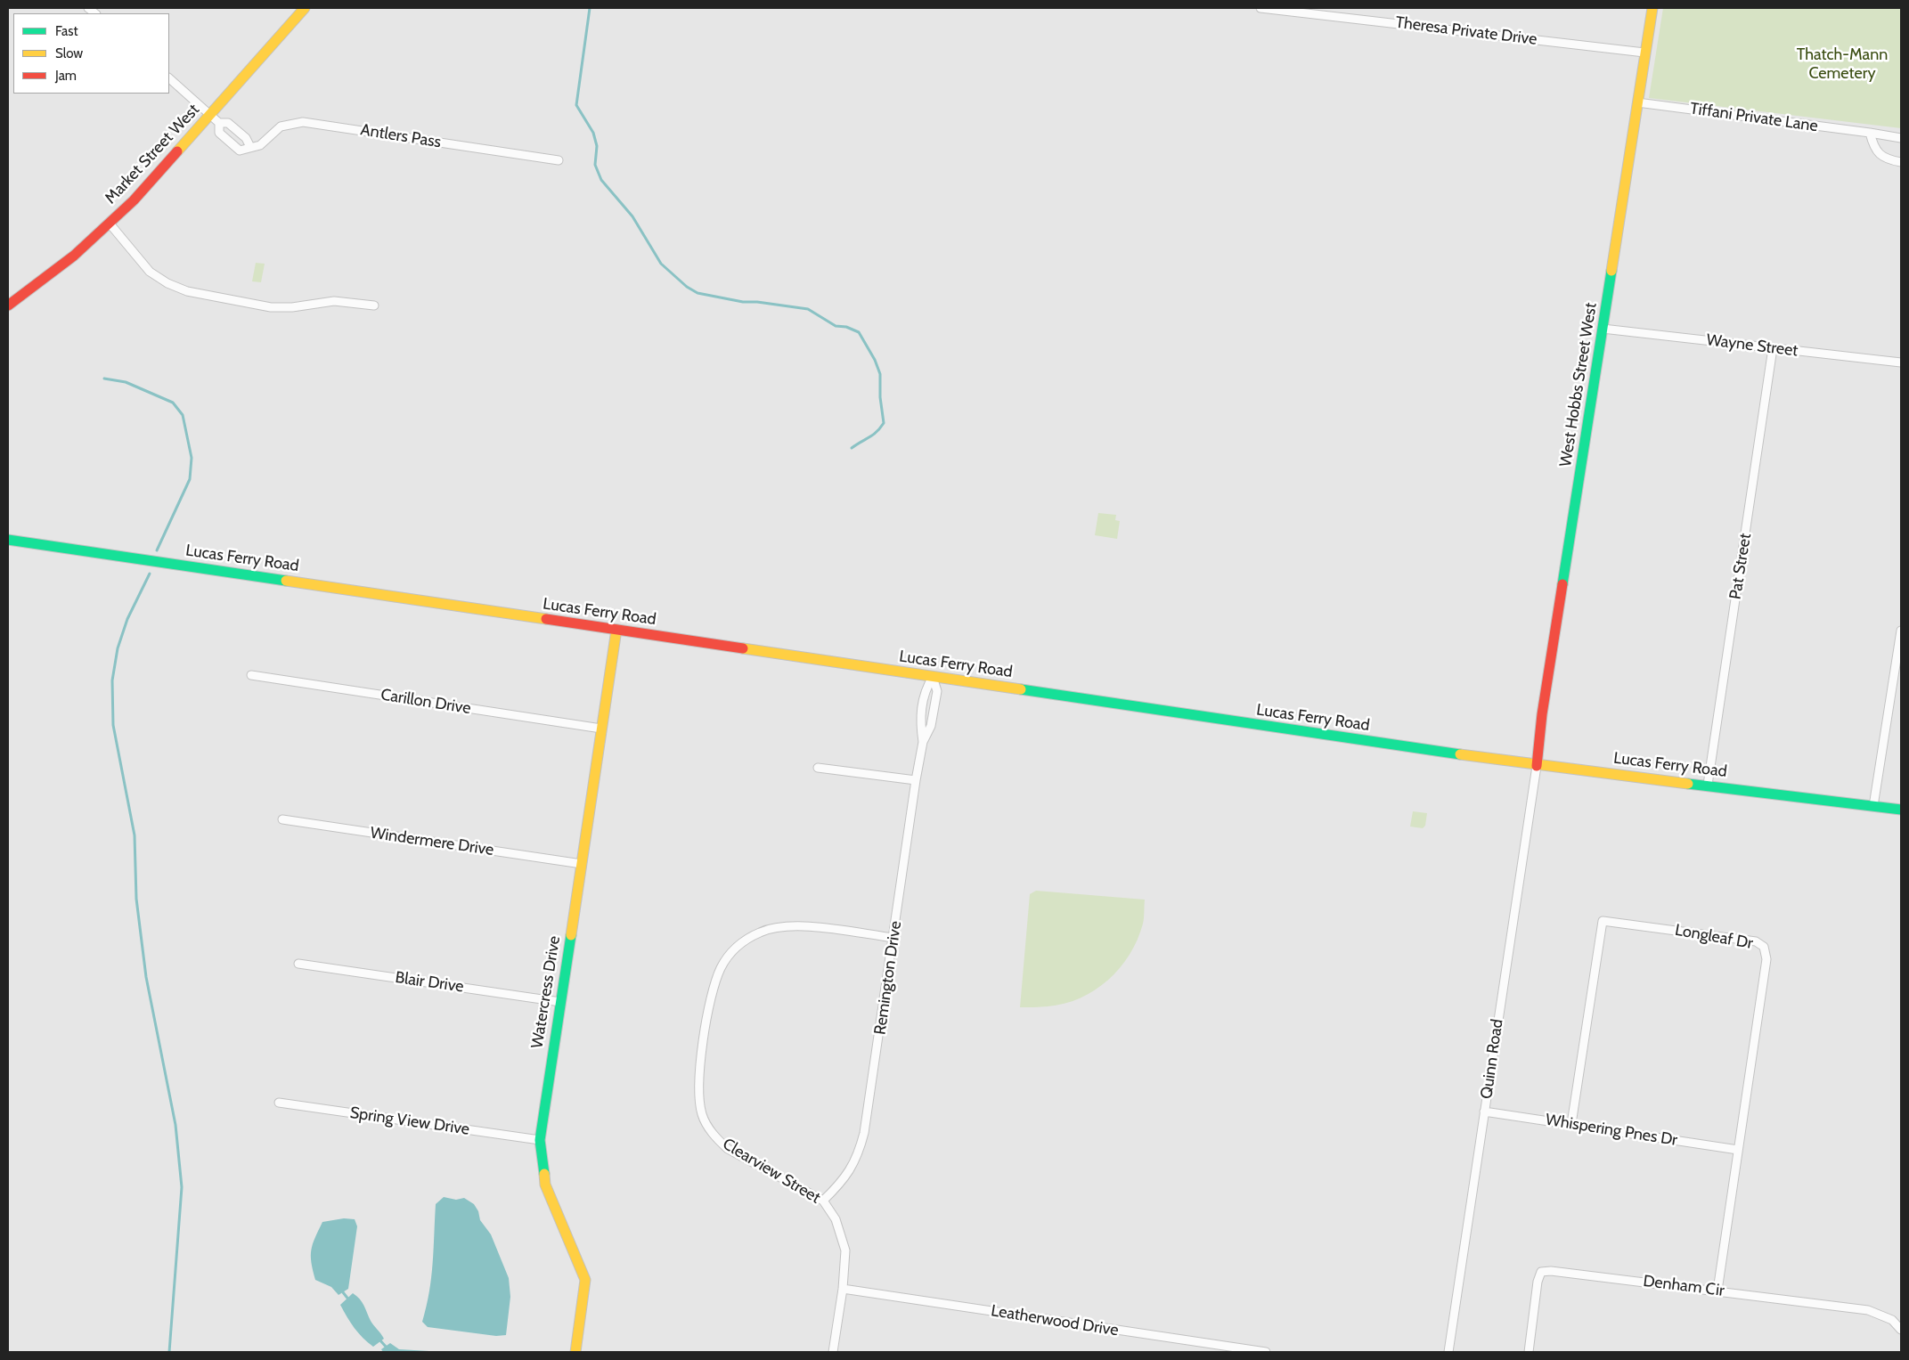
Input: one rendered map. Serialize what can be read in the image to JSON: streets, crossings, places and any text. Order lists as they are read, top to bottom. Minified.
{"streets":{"street":["Theresa Private Drive","Tiffani Private Lane","Antlers Pass","Market Street West","Wayne Street","West Hobbs Street West","Lucas Ferry Road","Pat Street","Carillon Drive","Windermere Drive","Longleaf Dr","Remington Drive","Blair Drive","Watercress Drive","Quinn Road","Spring View Drive","Whispering Pnes Dr","Clearview Street","Denham Cir","Leatherwood Drive"]},"crossings":[["Theresa Private Drive","West Hobbs Street West"],["Tiffani Private Lane","West Hobbs Street West"],["Wayne Street","West Hobbs Street West"],["Wayne Street","Pat Street"],["West Hobbs Street West","Lucas Ferry Road"],["West Hobbs Street West","Quinn Road"],["Lucas Ferry Road","Pat Street"],["Lucas Ferry Road","Remington Drive"],["Lucas Ferry Road","Watercress Drive"],["Lucas Ferry Road","Quinn Road"],["Carillon Drive","Watercress Drive"],["Windermere Drive","Watercress Drive"],["Longleaf Dr","Whispering Pnes Dr"],["Longleaf Dr","Denham Cir"],["Remington Drive","Clearview Street"],["Blair Drive","Watercress Drive"],["Watercress Drive","Spring View Drive"],["Quinn Road","Whispering Pnes Dr"],["Clearview Street","Leatherwood Drive"]],"parks":["Thatch-Mann Cemetery"],"legend":["Fast","Slow","Jam"]}
